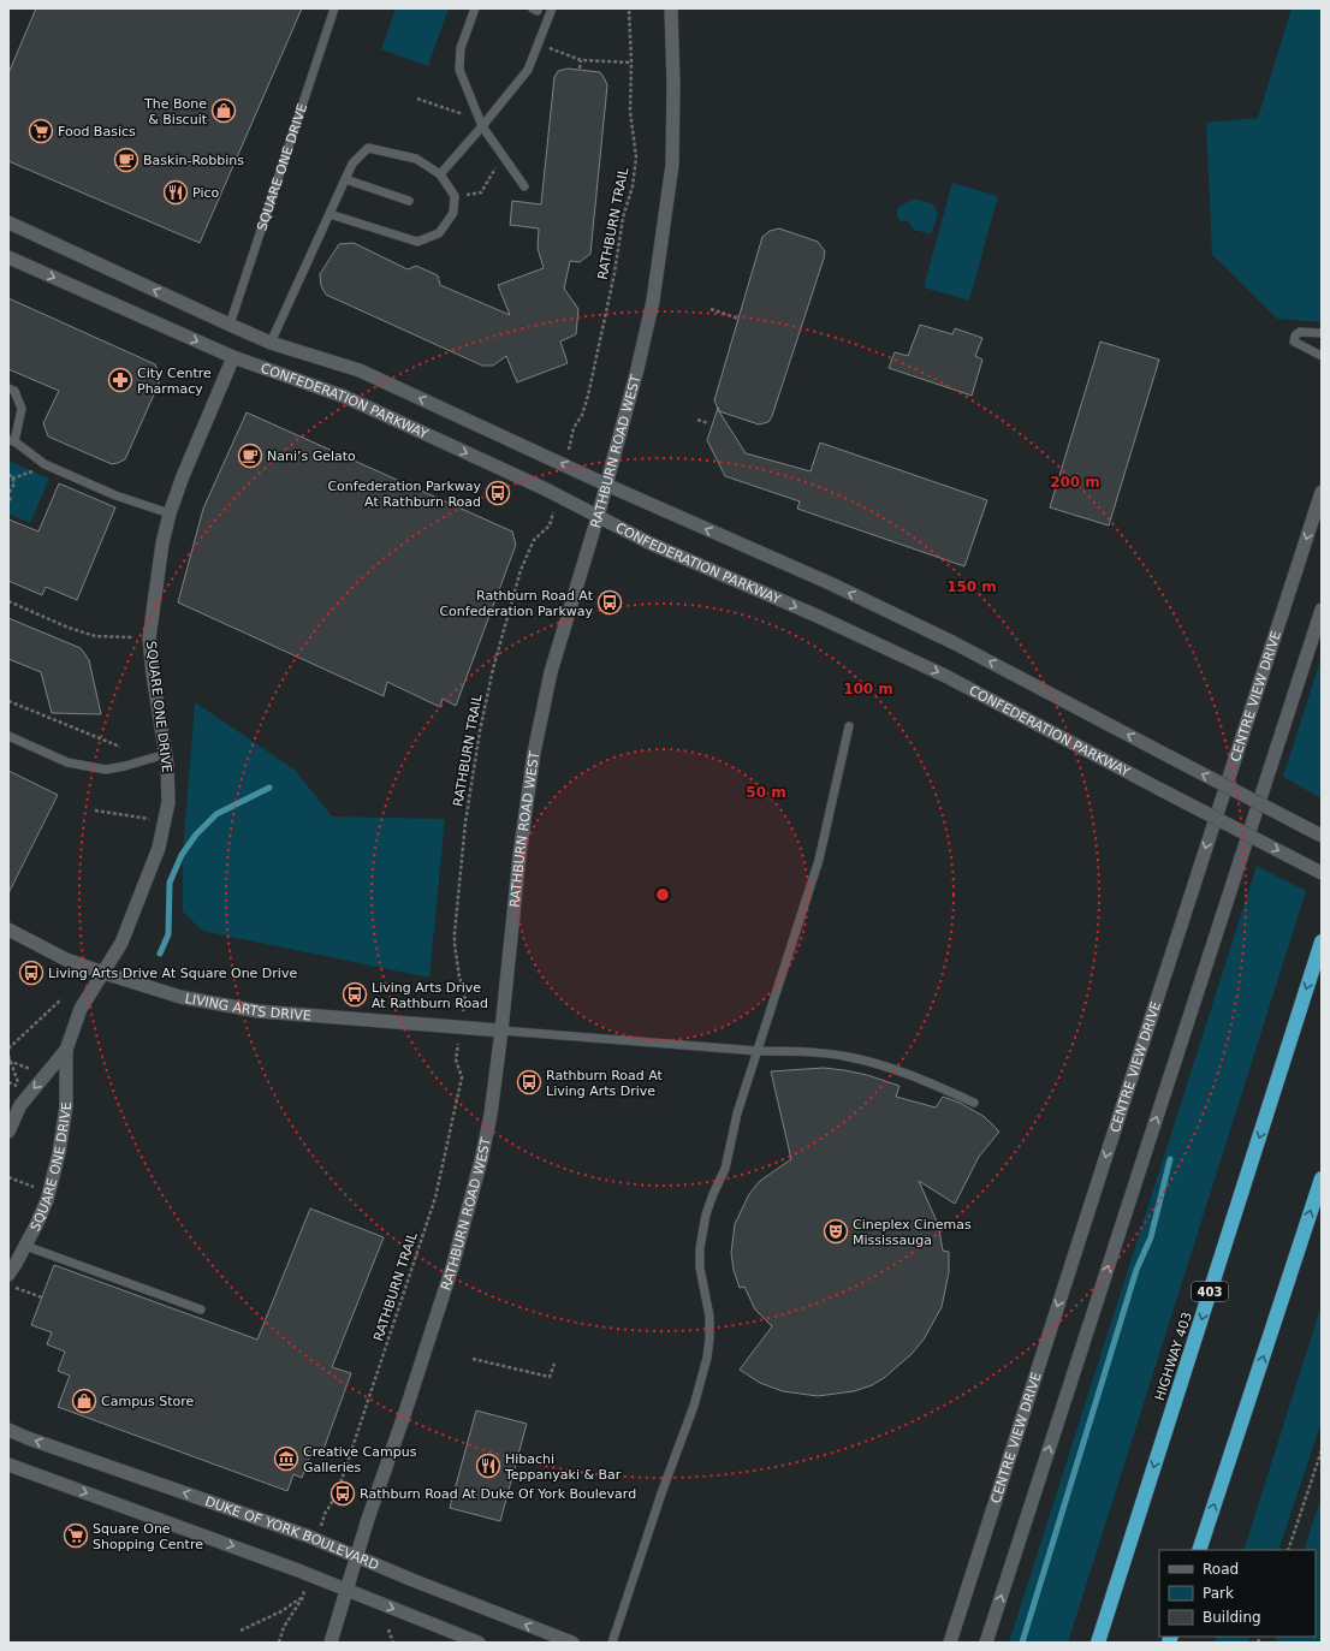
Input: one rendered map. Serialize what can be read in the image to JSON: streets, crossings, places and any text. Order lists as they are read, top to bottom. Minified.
{"streets":{"highway":["403","HIGHWAY 403"],"street":["SQUARE ONE DRIVE","CONFEDERATION PARKWAY","RATHBURN ROAD WEST","CENTRE VIEW DRIVE","LIVING ARTS DRIVE","DUKE OF YORK BOULEVARD"],"path":["RATHBURN TRAIL"]},"crossings":[["SQUARE ONE DRIVE","CONFEDERATION PARKWAY"],["SQUARE ONE DRIVE","LIVING ARTS DRIVE"],["CONFEDERATION PARKWAY","RATHBURN ROAD WEST"],["RATHBURN ROAD WEST","LIVING ARTS DRIVE"],["RATHBURN ROAD WEST","DUKE OF YORK BOULEVARD"]],"places":{"shop":["The Bone & Biscuit","Campus Store"],"supermarket":["Food Basics","Square One Shopping Centre"],"cafe":["Baskin-Robbins","Nani’s Gelato"],"restaurant":["Pico","Hibachi Teppanyaki & Bar"],"pharmacy":["City Centre Pharmacy"],"bus stop":["Confederation Parkway At Rathburn Road","Rathburn Road At Confederation Parkway","Living Arts Drive At Square One Drive","Living Arts Drive At Rathburn Road","Rathburn Road At Living Arts Drive","Rathburn Road At Duke Of York Boulevard"],"theatre":["Cineplex Cinemas Mississauga"],"museum":["Creative Campus Galleries"]},"legend":["Road","Park","Building"],"rings":["200 m","150 m","100 m","50 m"]}
